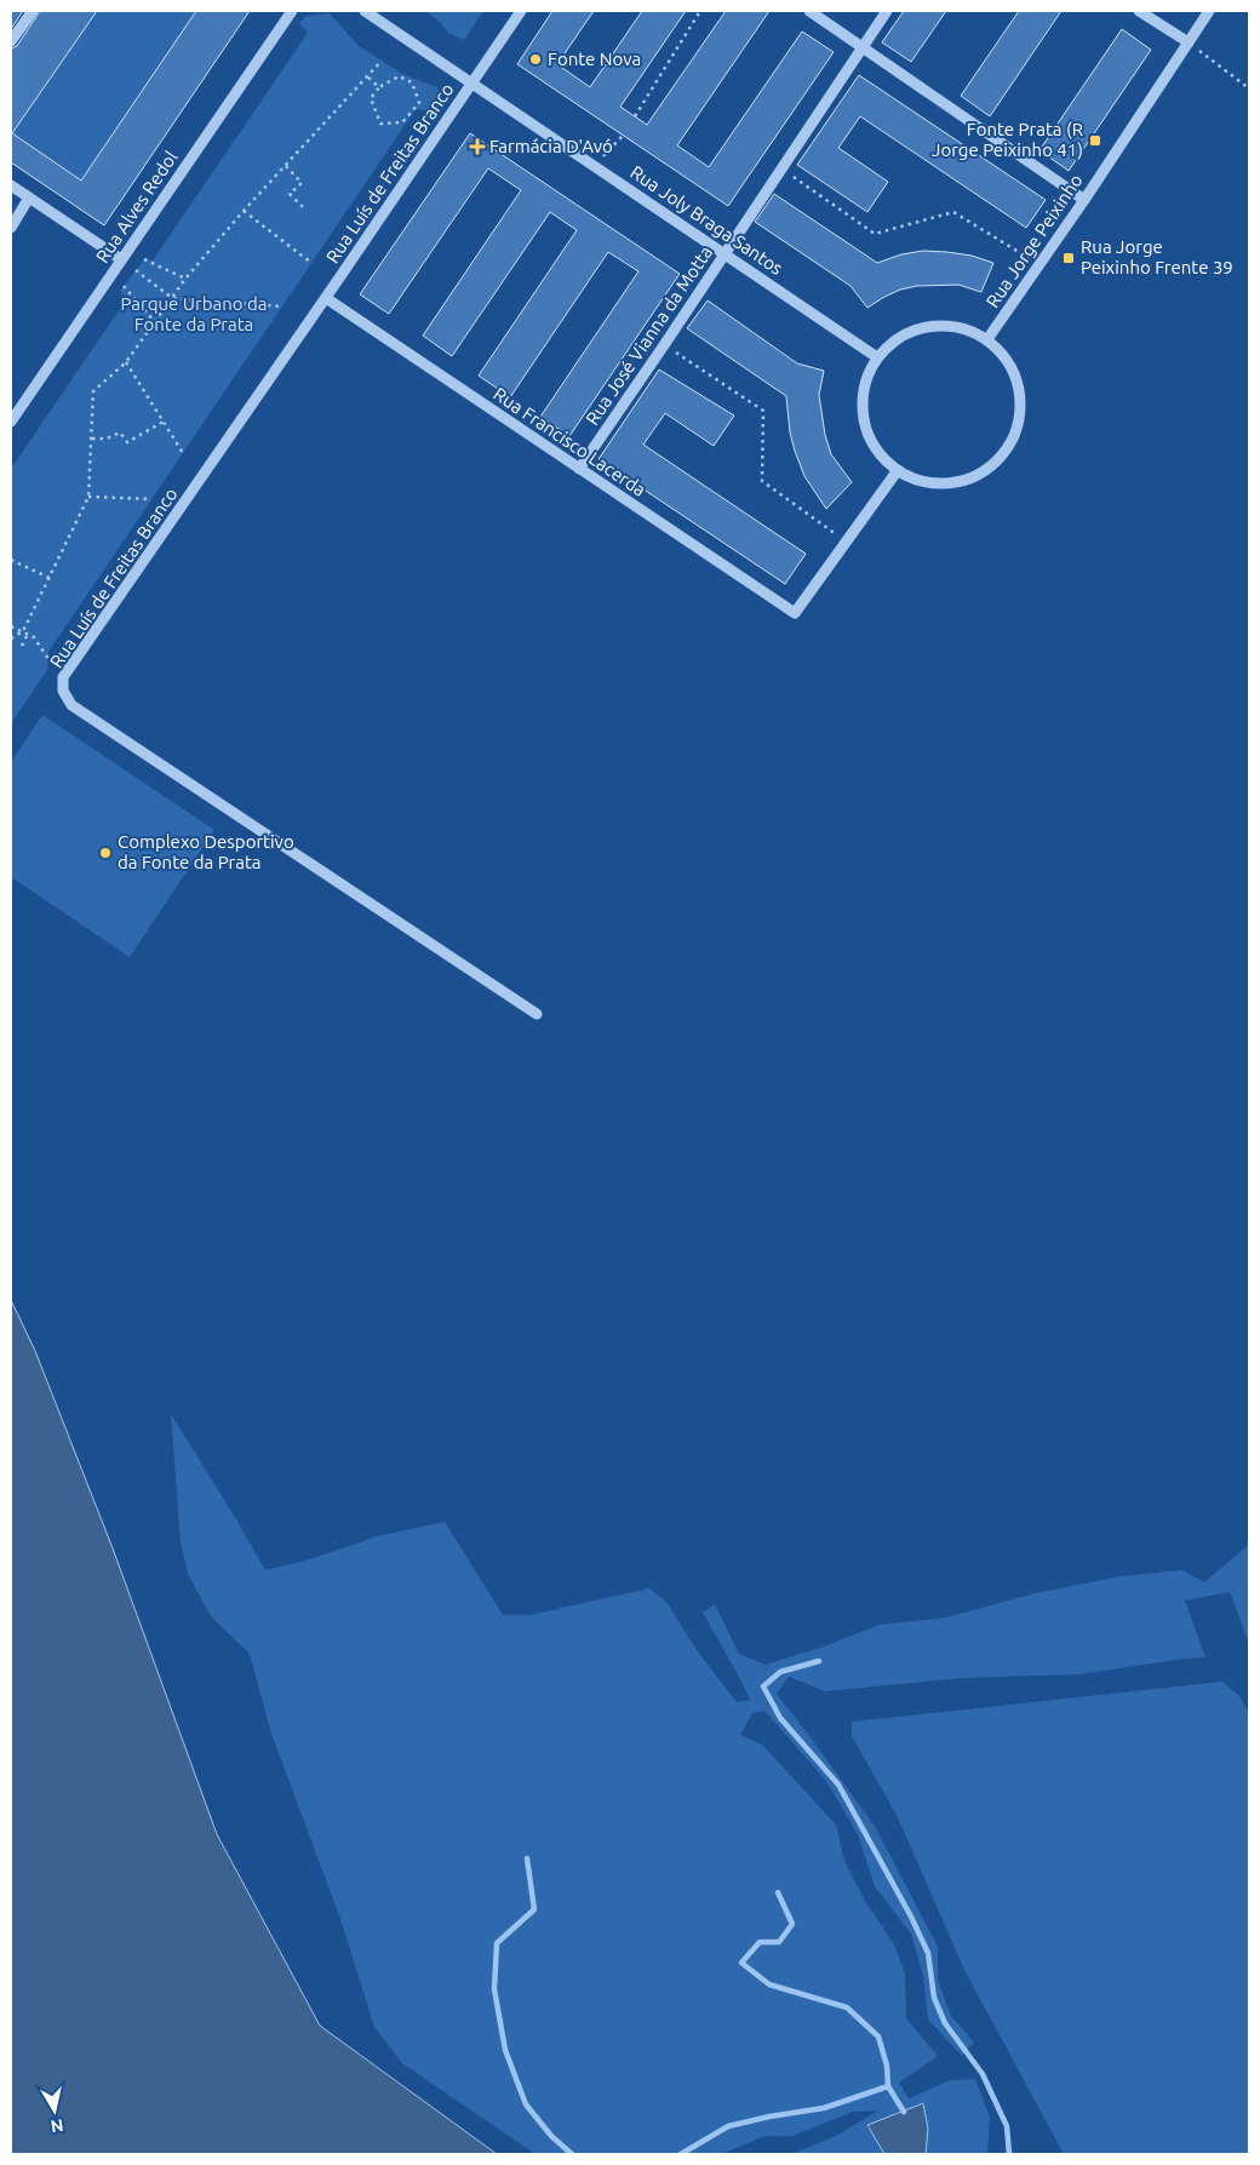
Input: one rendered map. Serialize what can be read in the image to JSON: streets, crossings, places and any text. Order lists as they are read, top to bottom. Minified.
{"streets":{"street":["Rua Luís de Freitas Branco","Rua Alves Redol","Rua Joly Braga Santos","Rua Jorge Peixinho","Rua José Vianna da Motta","Rua Francisco Lacerda"]},"crossings":[["Rua Luís de Freitas Branco","Rua Joly Braga Santos"],["Rua Luís de Freitas Branco","Rua Francisco Lacerda"],["Rua Joly Braga Santos","Rua Jorge Peixinho"],["Rua Joly Braga Santos","Rua José Vianna da Motta"],["Rua José Vianna da Motta","Rua Francisco Lacerda"]],"parks":["Parque Urbano da Fonte da Prata"],"places":{"other":["Fonte Nova","Complexo Desportivo da Fonte da Prata"],"transit":["Fonte Prata (R Jorge Peixinho 41)","Rua Jorge Peixinho Frente 39"],"health":["Farmácia D'Avó"]},"north":"bottom"}
